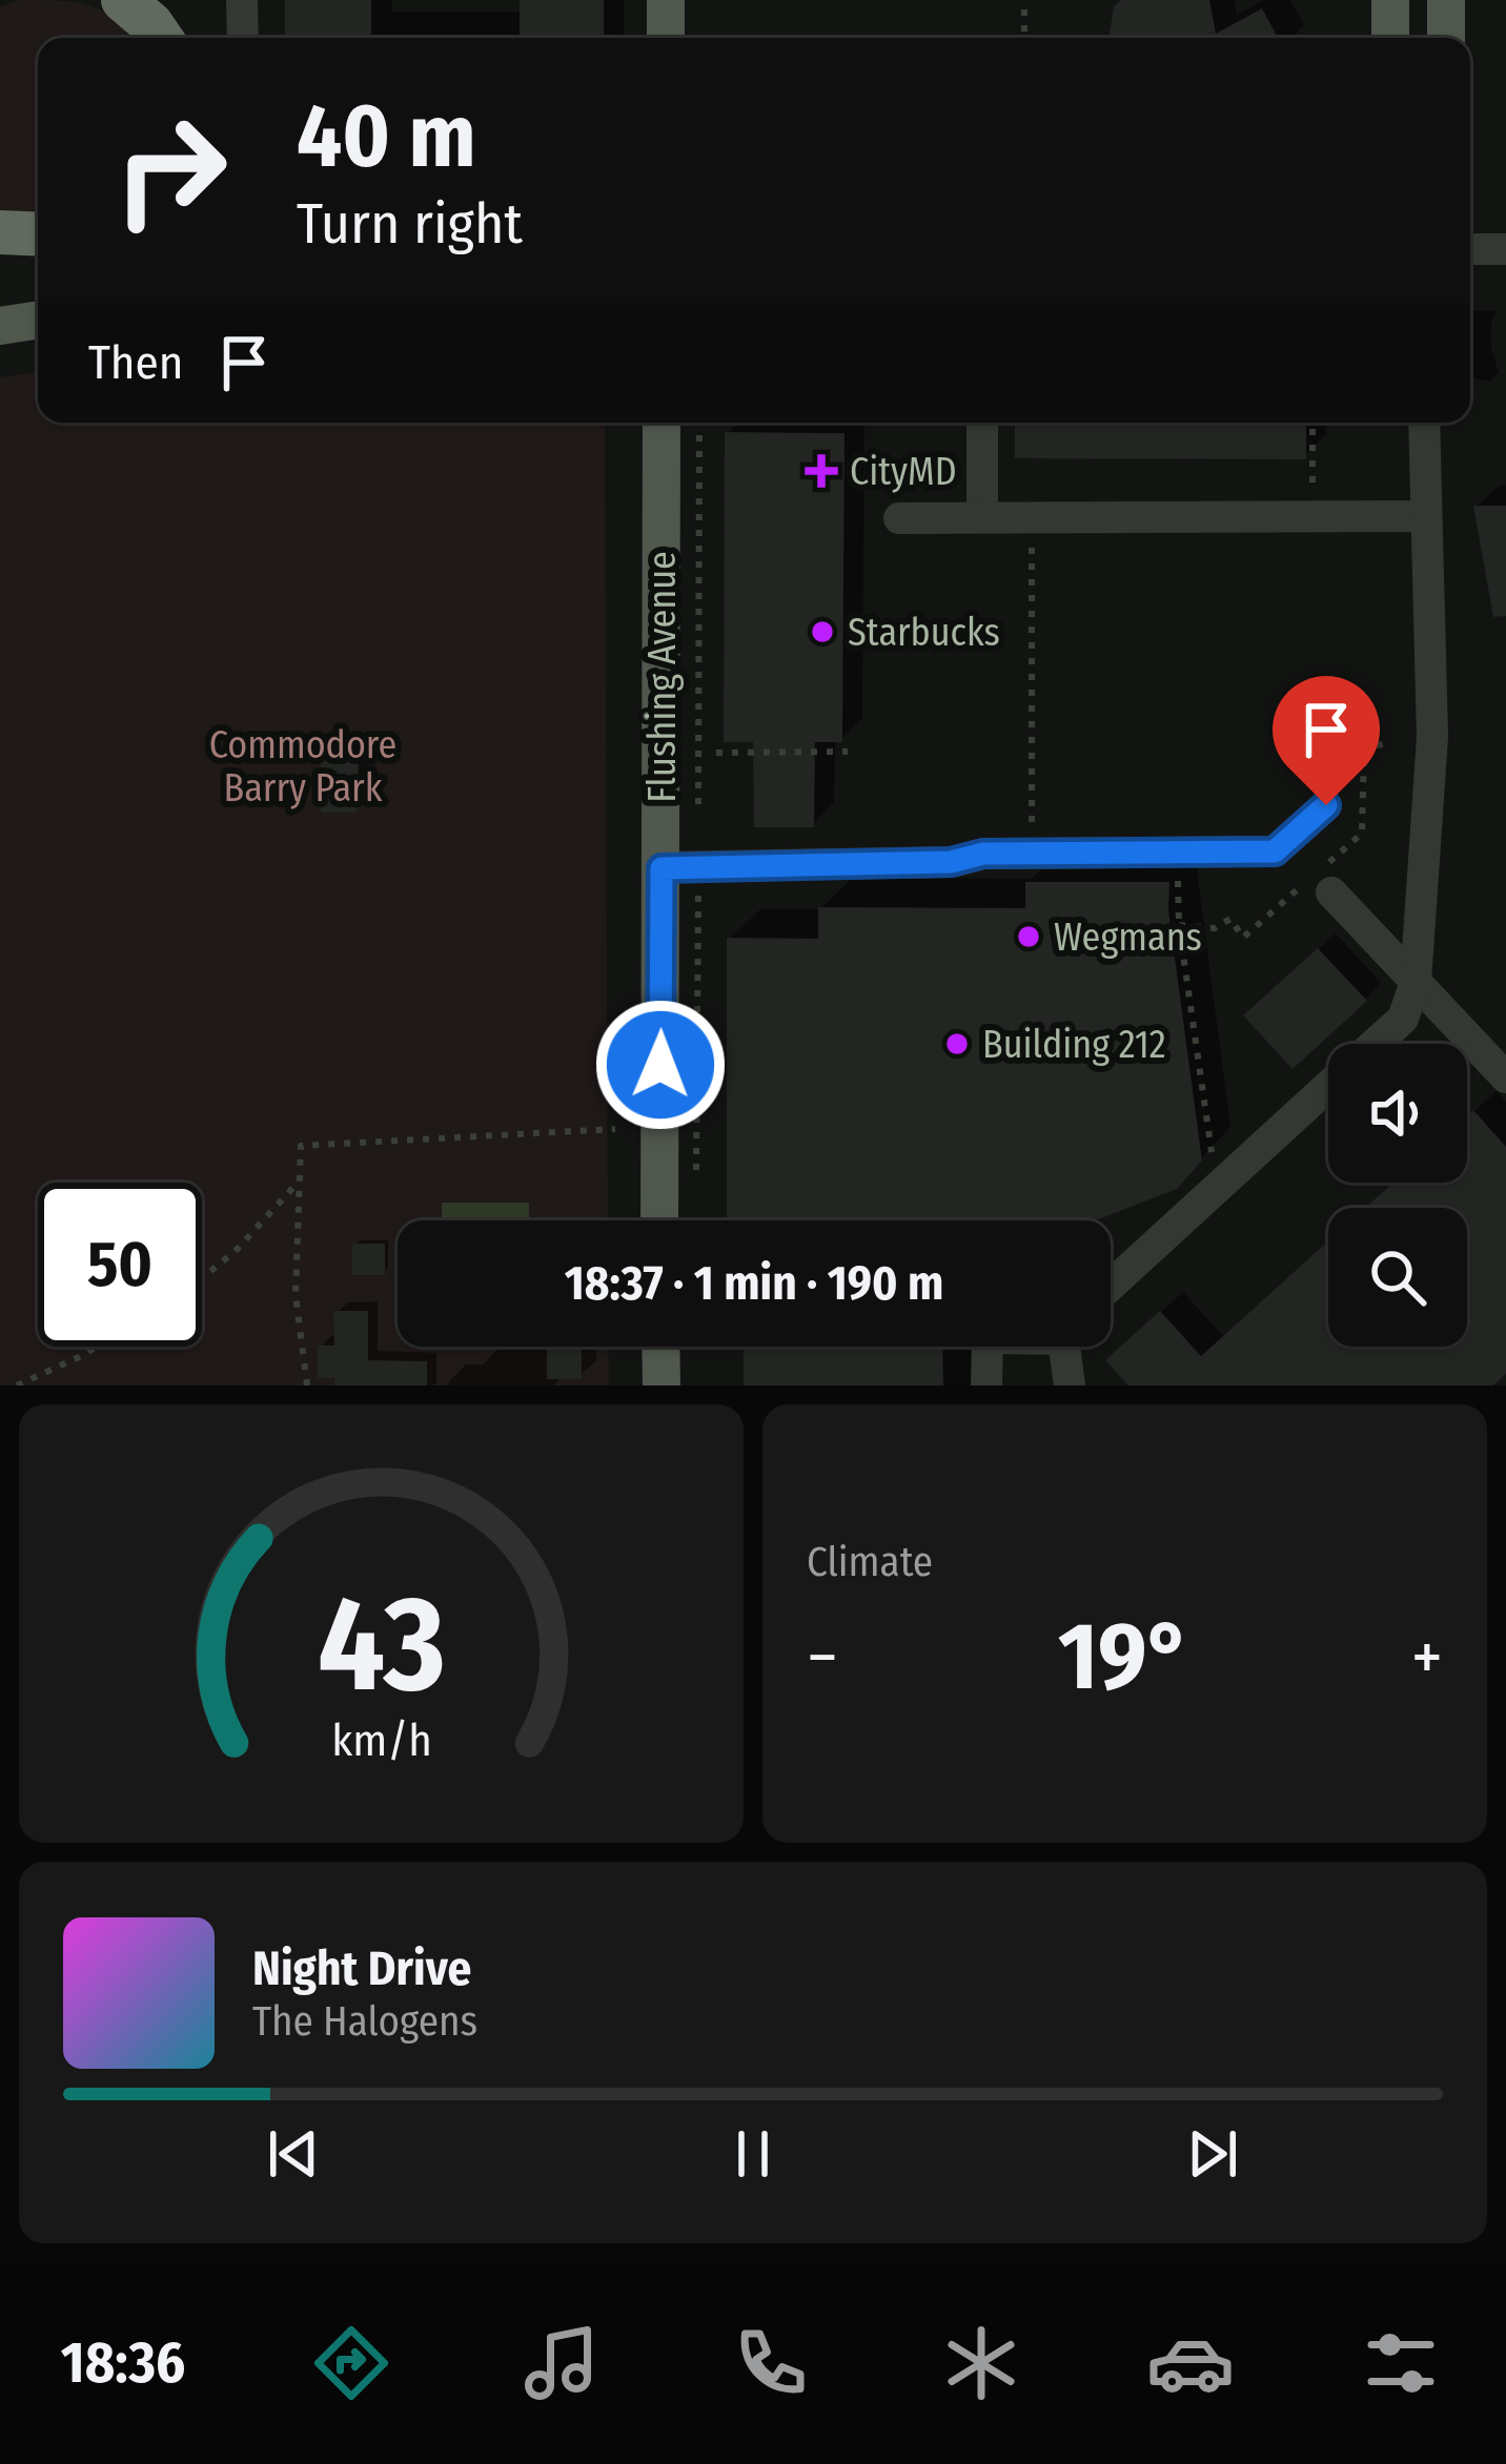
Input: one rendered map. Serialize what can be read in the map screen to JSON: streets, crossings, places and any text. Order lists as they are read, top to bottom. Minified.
{"streets":{"main road":["Flushing Avenue"]},"parks":["Commodore Barry Park"],"places":{"health":["CityMD"],"other":["Starbucks","Wegmans","Building 212"]},"page":{"turn":["40 m","Turn right"],"then":"Then","limit":"50","trip":"18:37 · 1 min · 190 m","tile":"Climate","heat":["−","19°","+"],"song":["Night Drive","The Halogens"],"tabs":"18:36","gauge":["43","km/h"]}}
